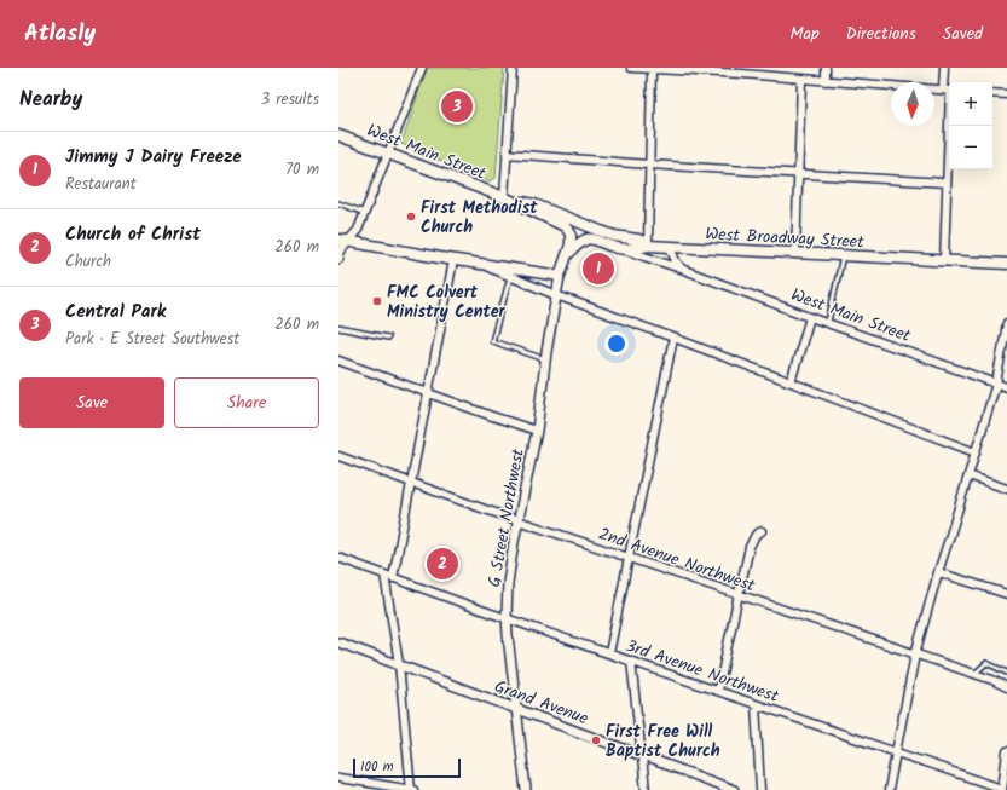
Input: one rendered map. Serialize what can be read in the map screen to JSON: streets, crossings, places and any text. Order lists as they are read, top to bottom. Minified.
{"streets":{"main road":["West Main Street","West Broadway Street","G Street Northwest"],"street":["2nd Avenue Northwest","3rd Avenue Northwest","Grand Avenue"]},"crossings":[["West Main Street","West Broadway Street"],["West Main Street","G Street Northwest"],["West Broadway Street","G Street Northwest"],["G Street Northwest","2nd Avenue Northwest"],["G Street Northwest","3rd Avenue Northwest"],["G Street Northwest","Grand Avenue"]],"places":["First Methodist Church","FMC Colvert Ministry Center","First Free Will Baptist Church"],"scale_bar":"100 m","north":"bottom","page":{"header":"Atlasly","nav":["Map","Directions","Saved"],"heading":["Nearby","3 results"],"map_buttons":["+","−"],"pins":["3","1","2"],"list":[{"mark":"1","name":"Jimmy J Dairy Freeze","note":"Restaurant","value":"70 m"},{"mark":"2","name":"Church of Christ","note":"Church","value":"260 m"},{"mark":"3","name":"Central Park","note":"Park · E Street Southwest","value":"260 m"}],"buttons":["Save","Share"],"scale":"100 m"}}
